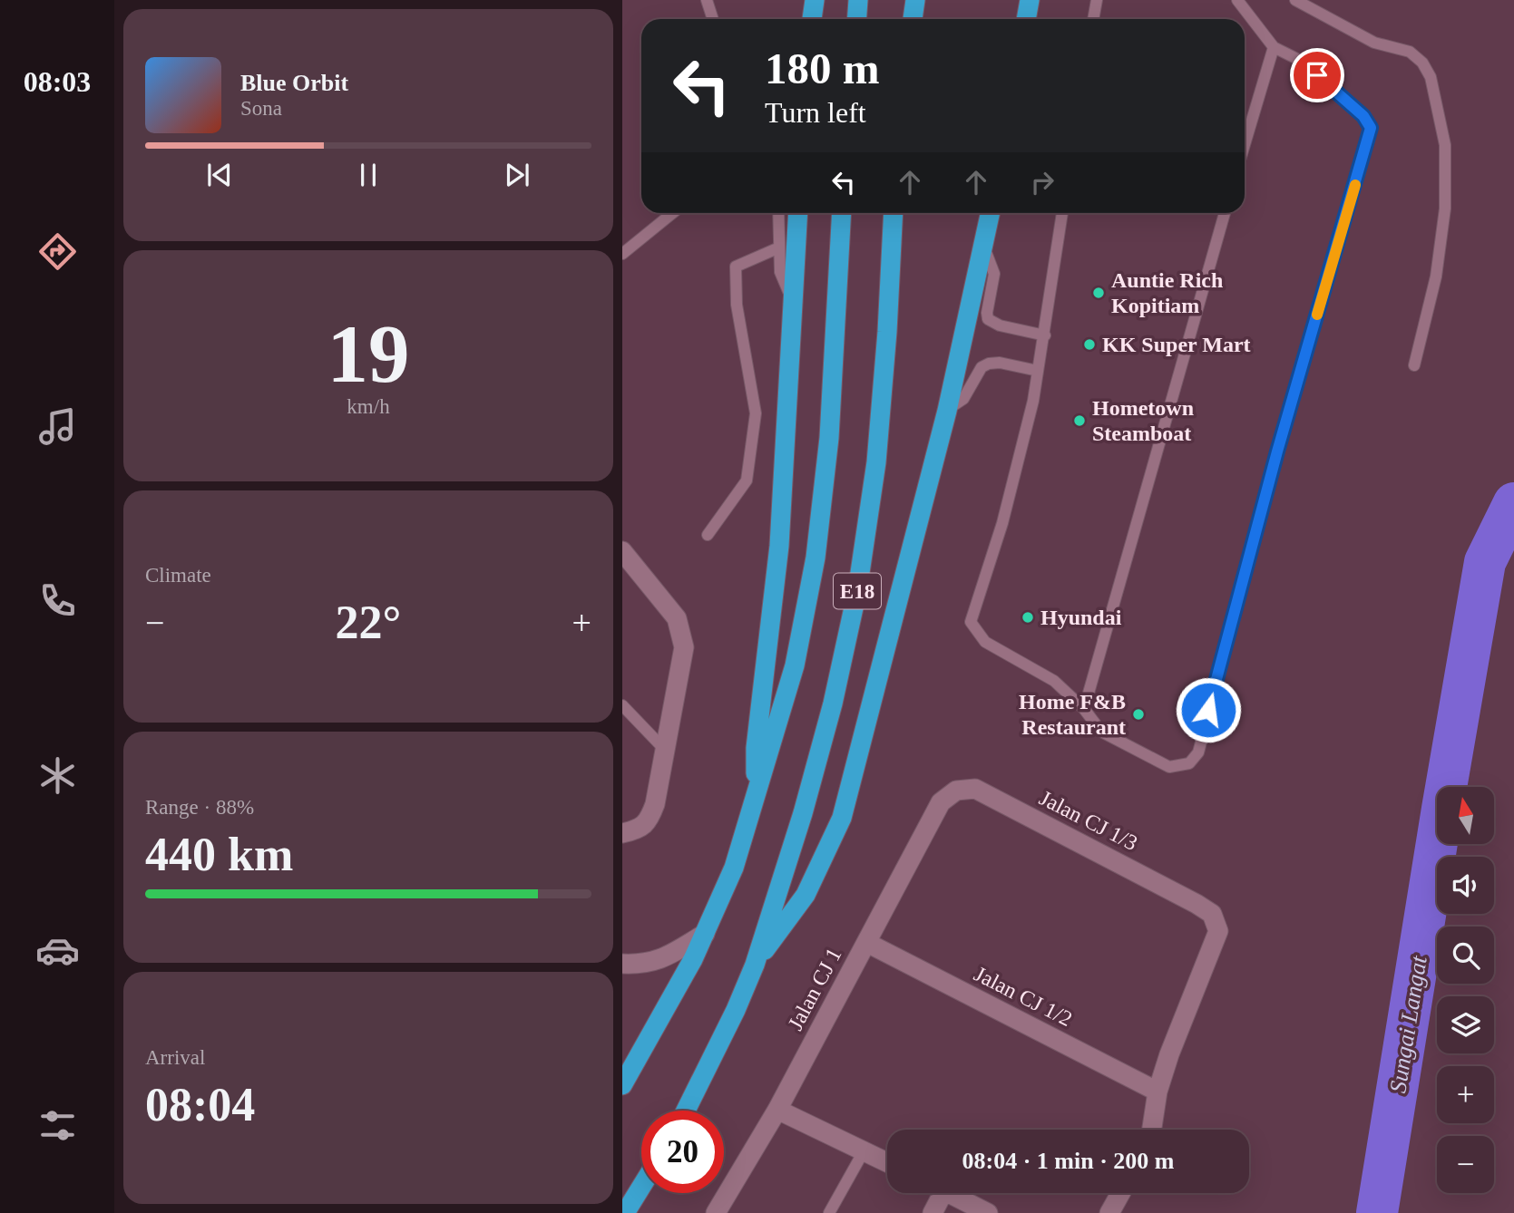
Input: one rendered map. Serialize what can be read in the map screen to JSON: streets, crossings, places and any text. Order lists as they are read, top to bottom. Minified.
{"streets":{"highway":["E18"],"street":["Jalan CJ 1/3","Jalan CJ 1","Jalan CJ 1/2"]},"crossings":[["Jalan CJ 1/3","Jalan CJ 1"],["Jalan CJ 1/3","Jalan CJ 1/2"],["Jalan CJ 1","Jalan CJ 1/2"]],"water":["Sungai Langat"],"places":["Auntie Rich Kopitiam","KK Super Mart","Hometown Steamboat","Hyundai","Home F&B Restaurant"],"north":"top","page":{"tabs":"08:03","turn":["180 m","Turn left"],"song":["Blue Orbit","Sona"],"tile":[["19","km/h"],"Climate",["Range · 88%","440 km"],["Arrival","08:04"]],"heat":["−","22°","+"],"map_buttons":["+","−"],"limit":"20","trip":"08:04 · 1 min · 200 m"}}
